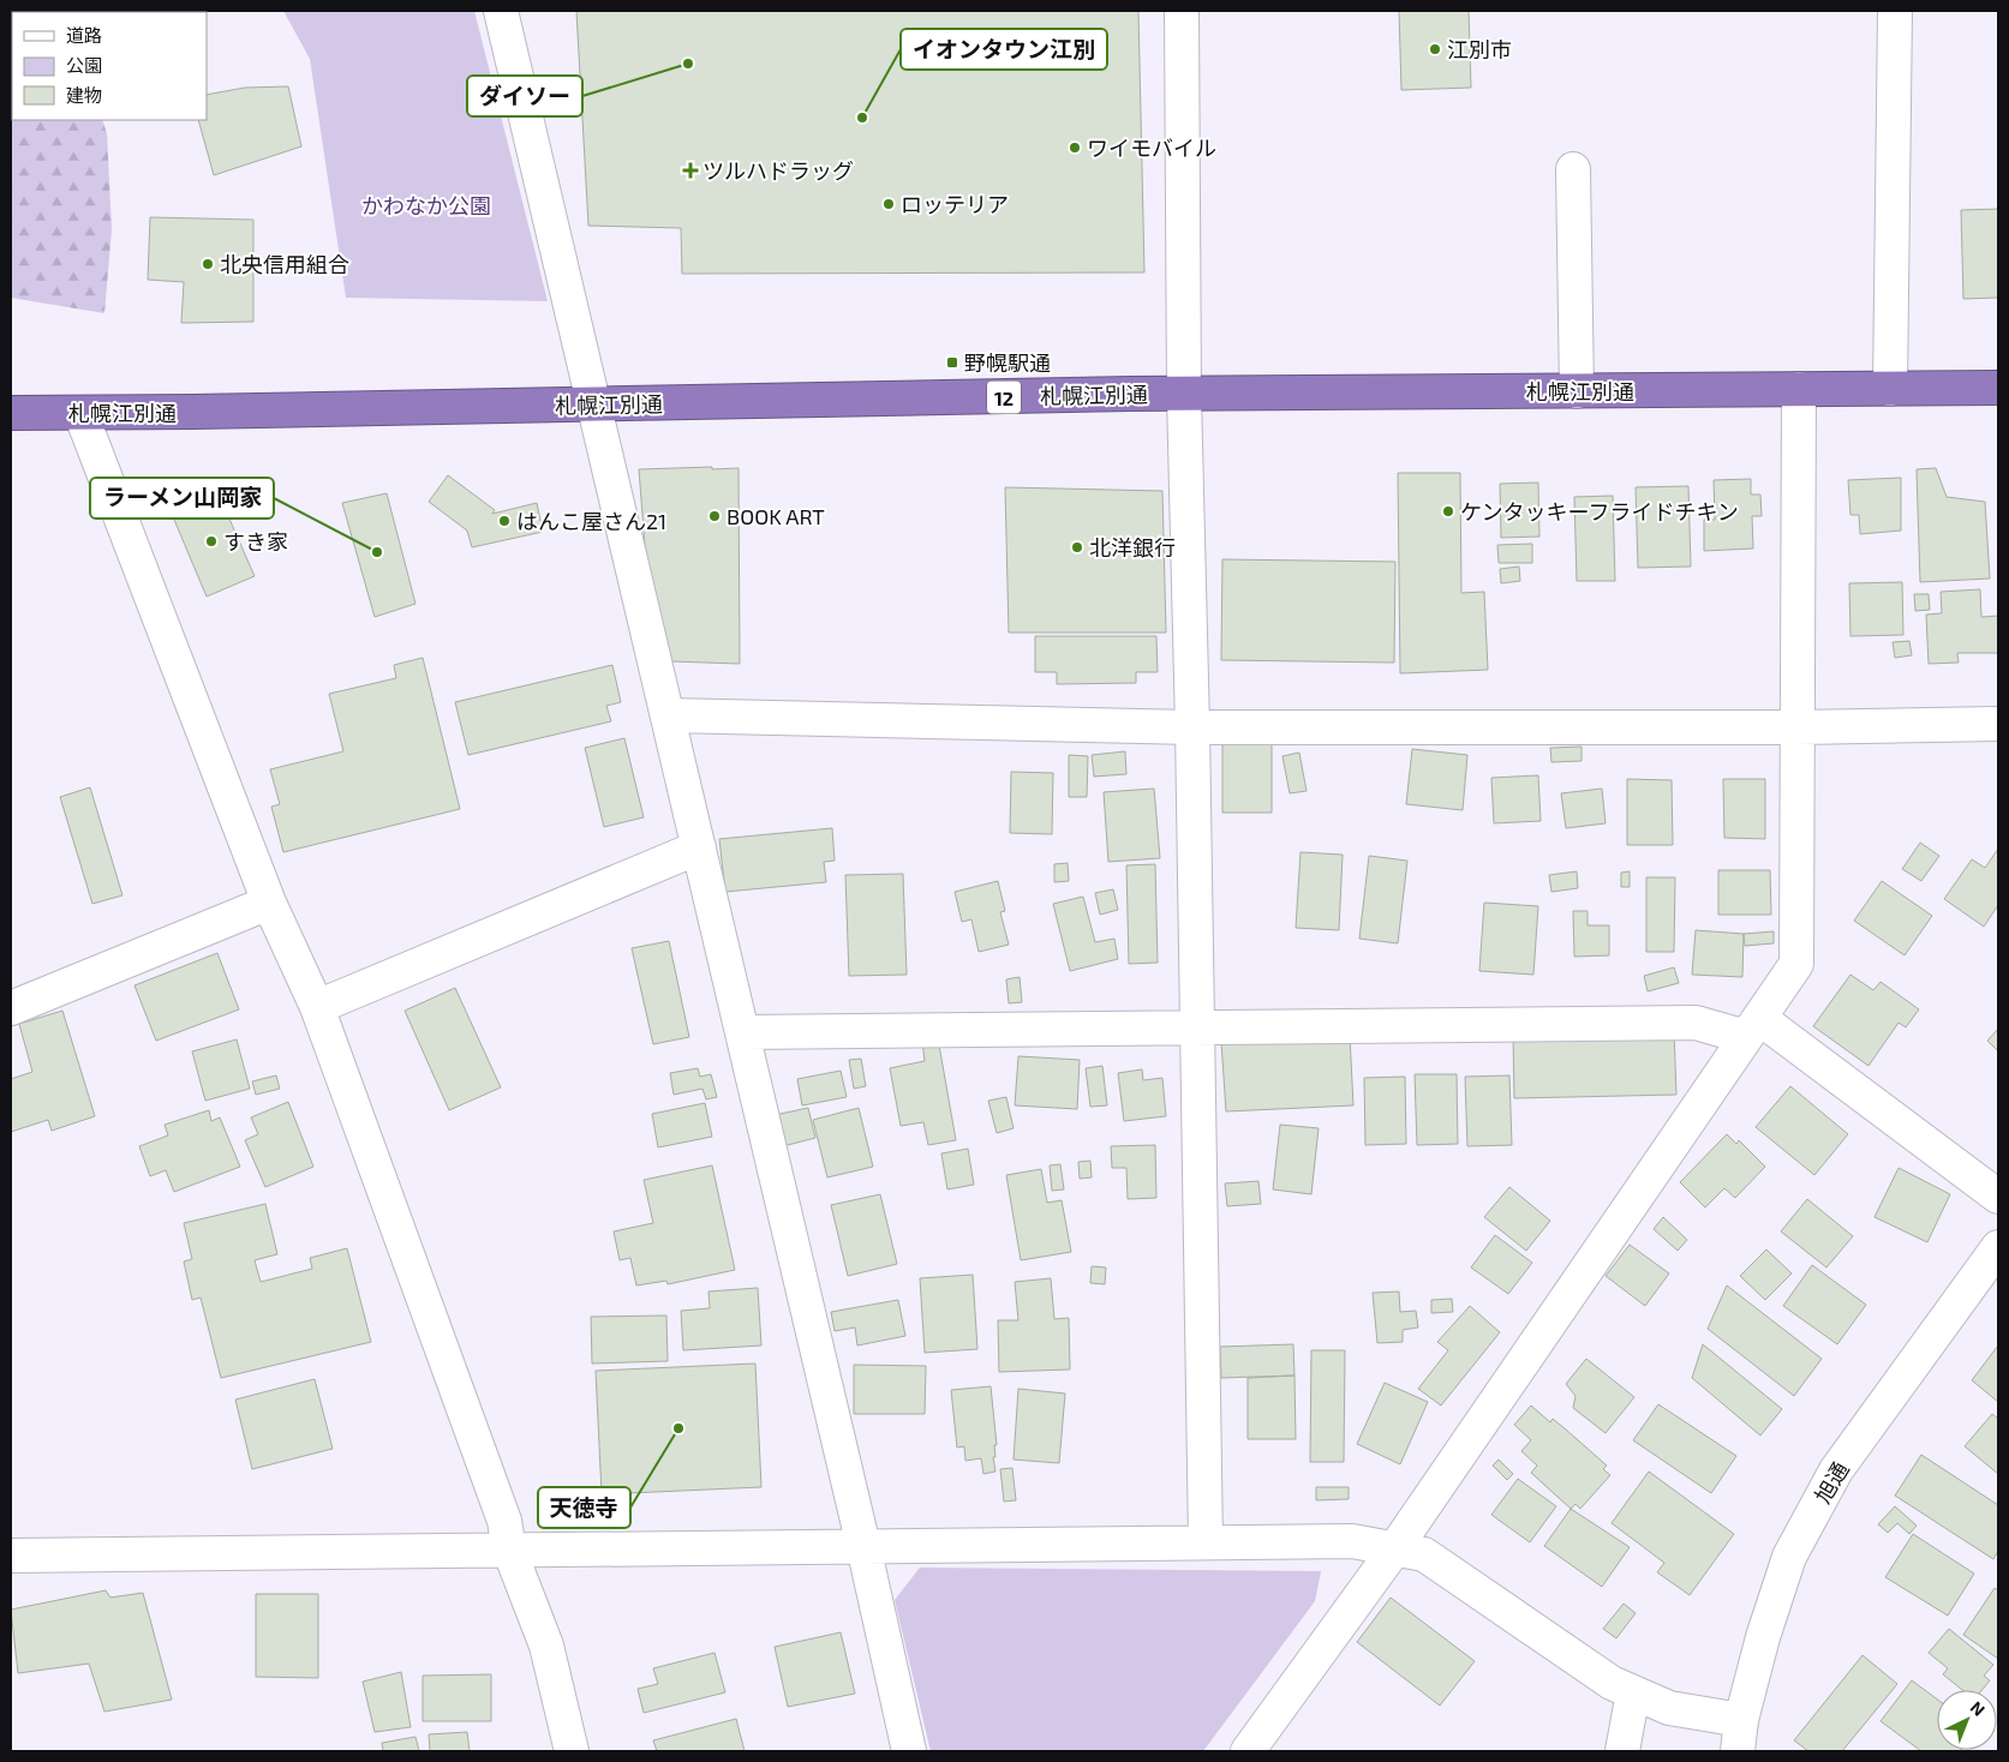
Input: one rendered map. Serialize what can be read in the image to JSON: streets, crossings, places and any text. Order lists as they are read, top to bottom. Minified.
{"streets":{"highway":["札幌江別通","12"],"street":["旭通"]},"parks":["かわなか公園"],"places":{"other":["江別市","ダイソー","イオンタウン江別","ワイモバイル","ロッテリア","北央信用組合","ケンタッキーフライドチキン","BOOK ART","はんこ屋さん21","すき家","北洋銀行","ラーメン山岡家","天徳寺"],"health":["ツルハドラッグ"],"transit":["野幌駅通"]},"legend":["道路","公園","建物"],"north":"top right"}
